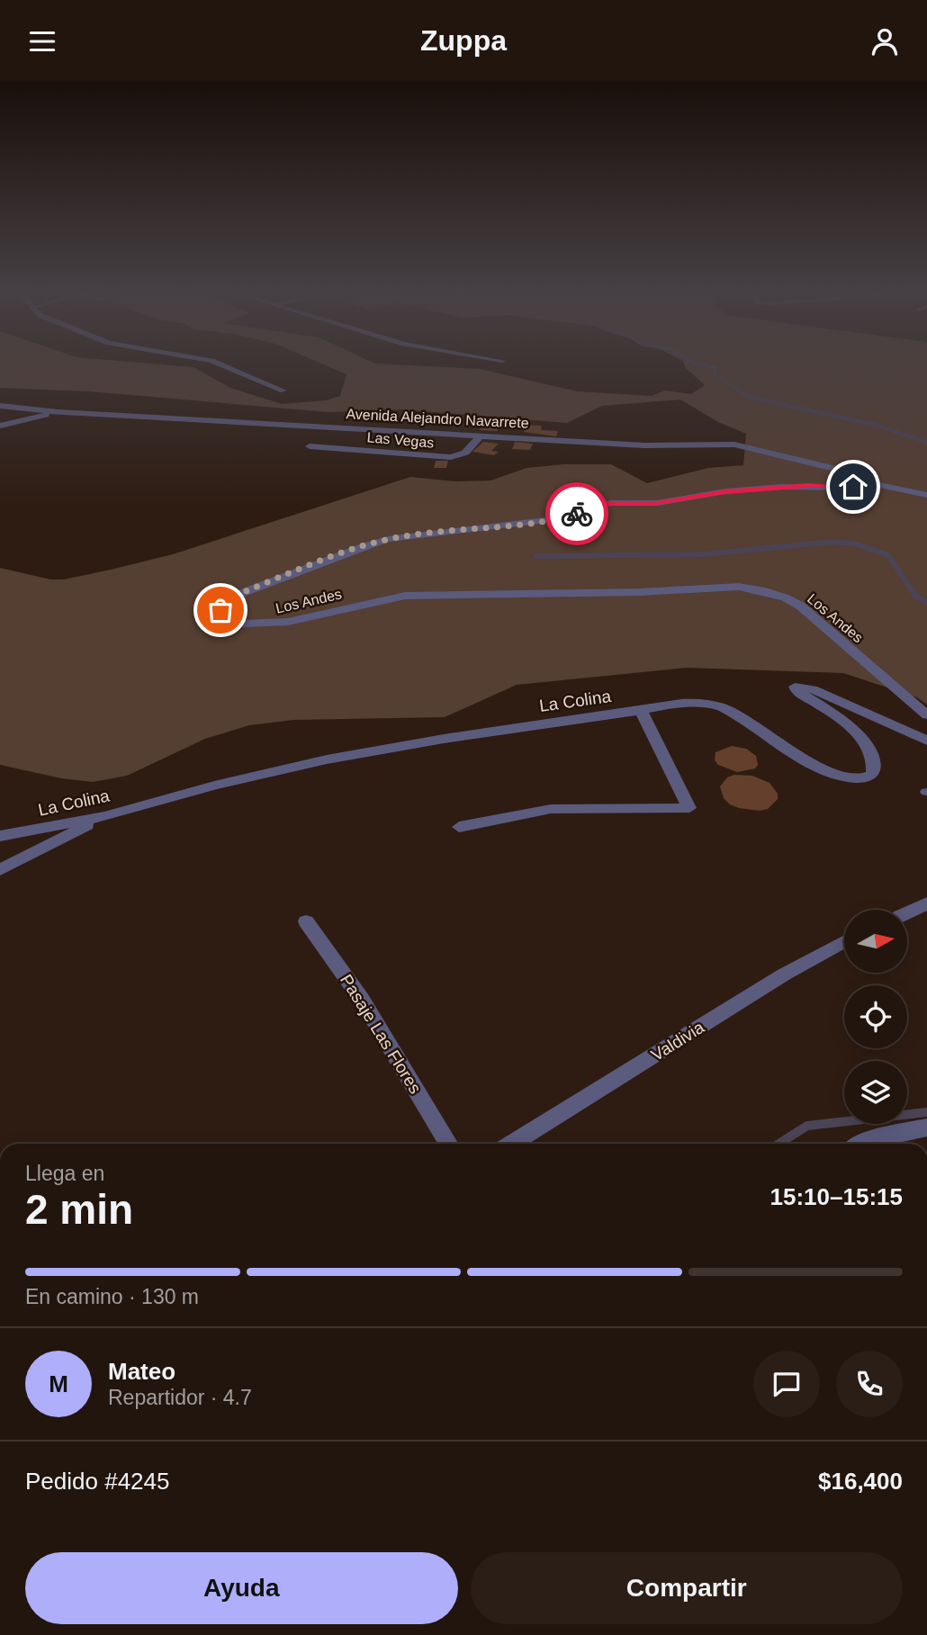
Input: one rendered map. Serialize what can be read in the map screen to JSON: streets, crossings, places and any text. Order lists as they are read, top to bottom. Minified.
{"streets":{"street":["Avenida Alejandro Navarrete","Las Vegas","Los Andes","La Colina","Pasaje Las Flores","Valdivia"]},"crossings":[["Avenida Alejandro Navarrete","Las Vegas"],["Avenida Alejandro Navarrete","Los Andes"]],"north":"right","page":{"header":"Zuppa","heading":["2 min","Llega en","15:10–15:15"],"panel":["Mateo","Repartidor · 4.7","Pedido #4245","$16,400"],"bar":"En camino · 130 m","round":"M","buttons":["Ayuda","Compartir"]}}
